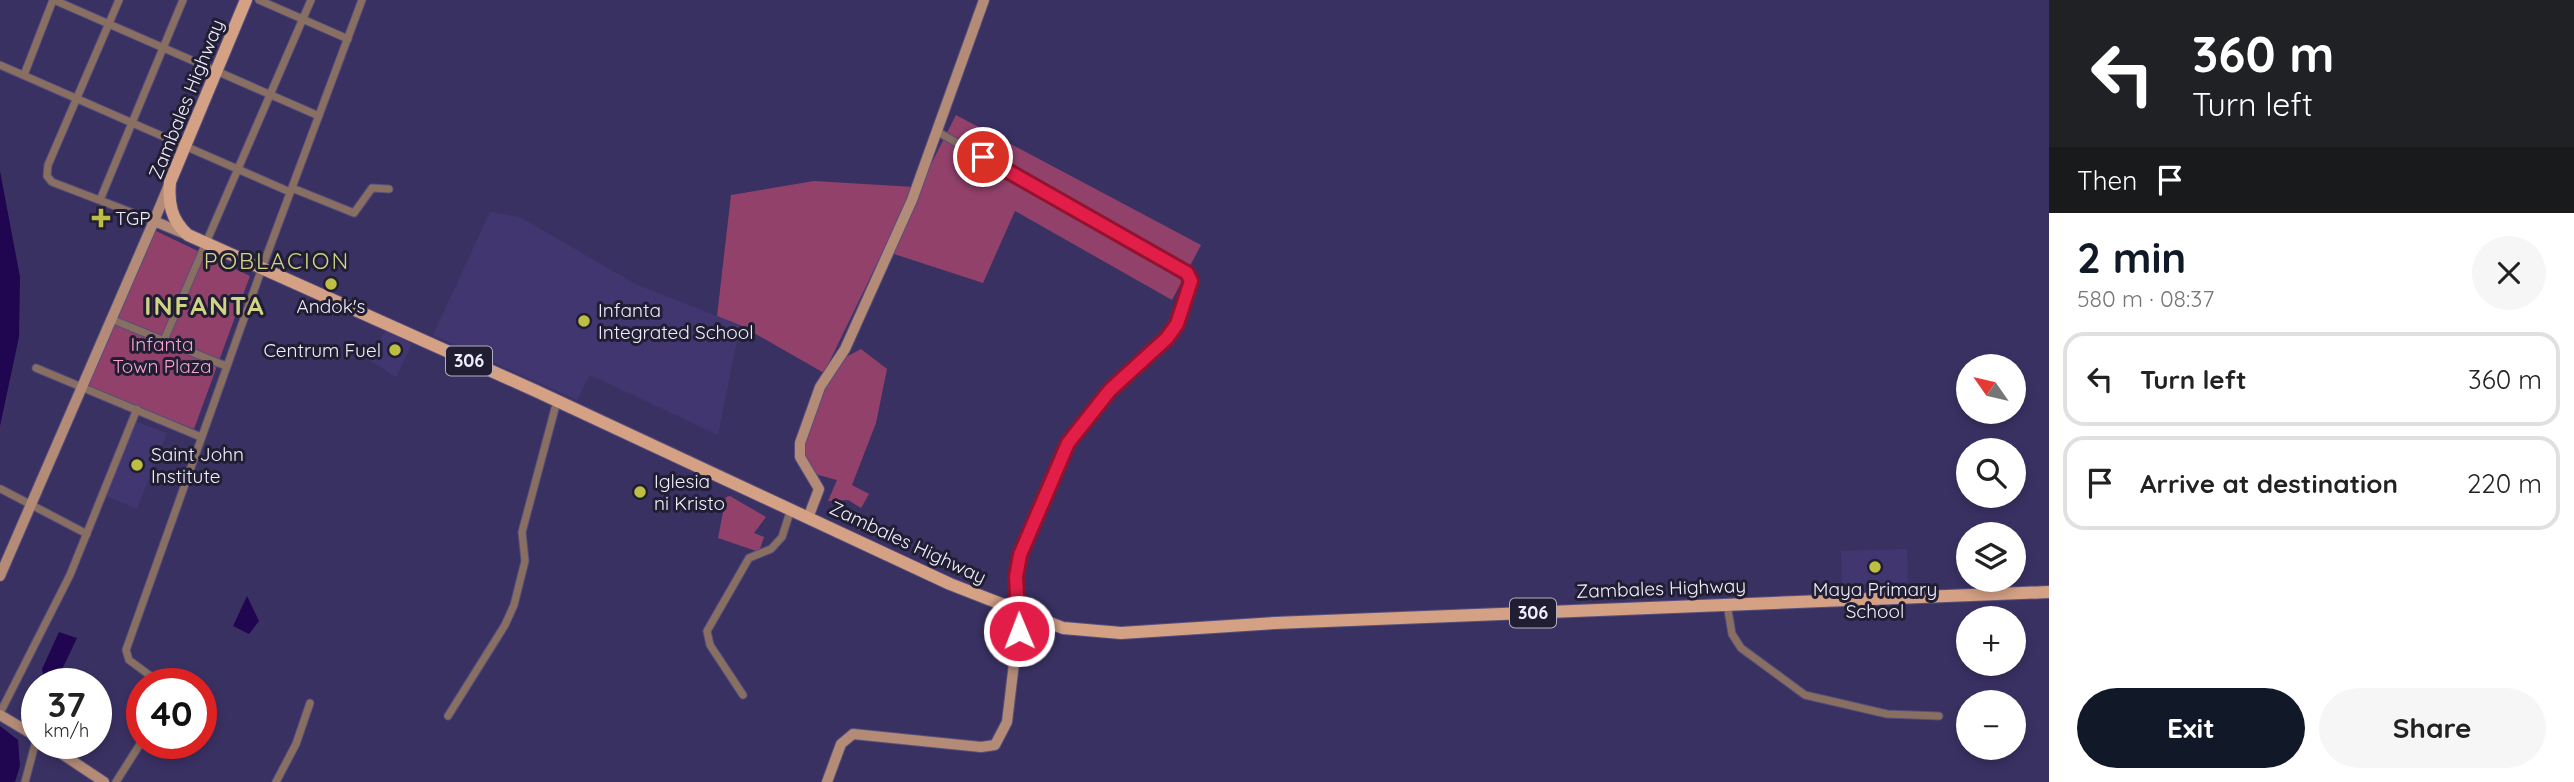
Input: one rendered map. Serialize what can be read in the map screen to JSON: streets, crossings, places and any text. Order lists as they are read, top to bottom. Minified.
{"streets":{"main road":["Zambales Highway","306"]},"districts":["POBLACION","INFANTA"],"parks":["Infanta Town Plaza"],"places":{"health":["TGP"],"other":["Andok's","Infanta Integrated School","Centrum Fuel","Saint John Institute","Iglesia ni Kristo","Maya Primary School"]},"north":"top left","page":{"turn":["360 m","Turn left"],"then":"Then","heading":["2 min","580 m · 08:37"],"list":[{"name":"Turn left","value":"360 m"},{"name":"Arrive at destination","value":"220 m"}],"map_buttons":["+","−"],"speed":"37 km/h","limit":"40","buttons":["Exit","Share"]}}
